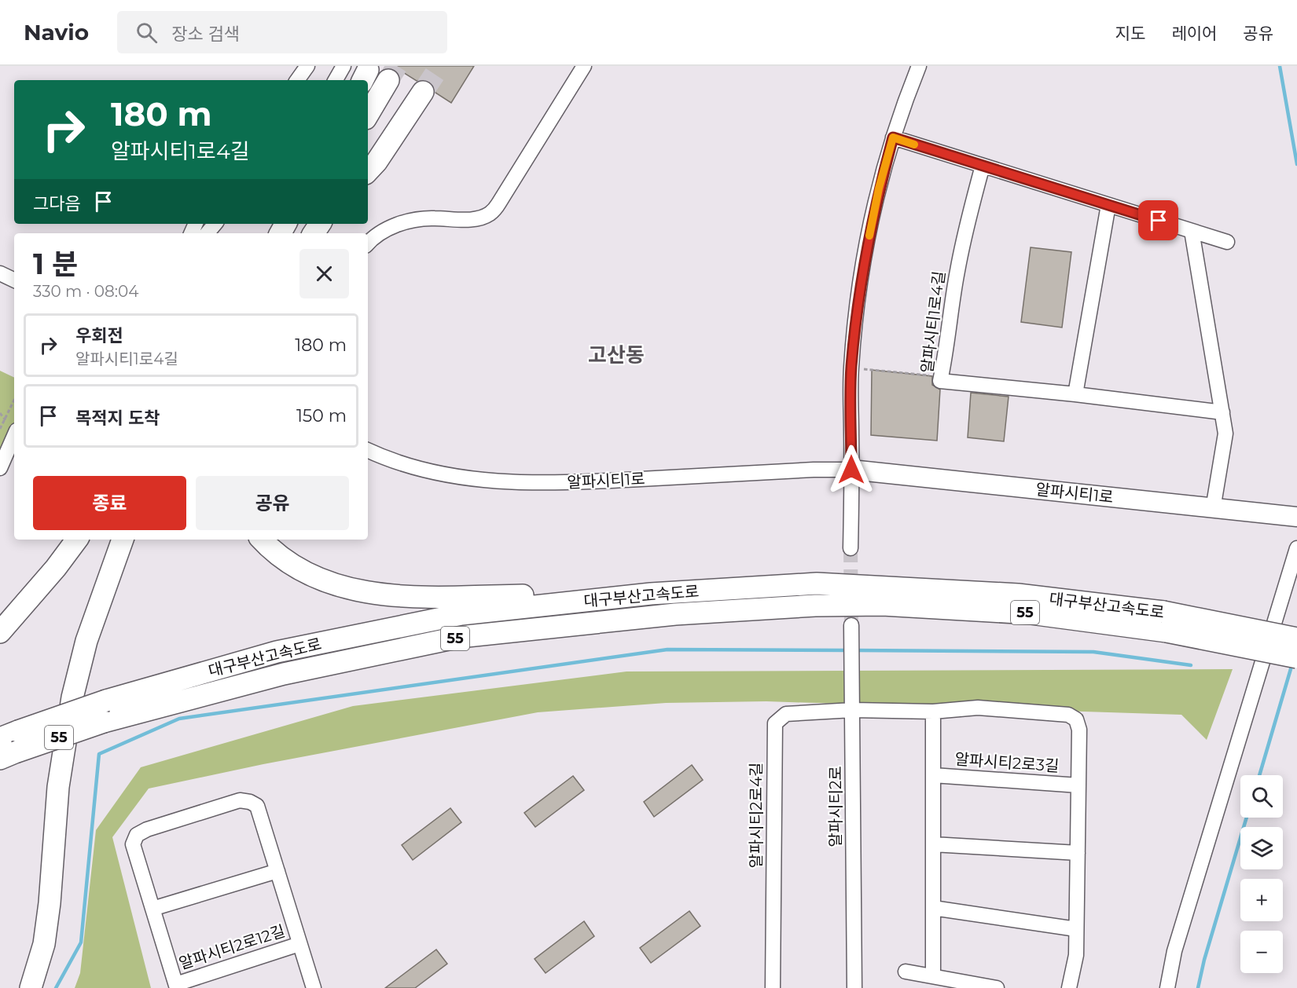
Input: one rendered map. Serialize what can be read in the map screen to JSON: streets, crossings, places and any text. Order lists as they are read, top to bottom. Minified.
{"streets":{"highway":["대구부산고속도로","55"],"main road":["알파시티1로"],"street":["알파시티1로4길","알파시티2로3길","알파시티2로","알파시티2로4길","알파시티2로12길"]},"crossings":[["알파시티2로3길","알파시티2로"],["알파시티2로3길","알파시티2로4길"],["알파시티2로","알파시티2로4길"]],"districts":["고산동"],"page":{"header":"Navio","search":"장소 검색","nav":["지도","레이어","공유"],"turn":["180 m","알파시티1로4길"],"then":"그다음","heading":["1 분","330 m · 08:04"],"list":[{"name":"우회전","note":"알파시티1로4길","value":"180 m"},{"name":"목적지 도착","value":"150 m"}],"buttons":["종료","공유"],"map_buttons":["+","−"]}}
